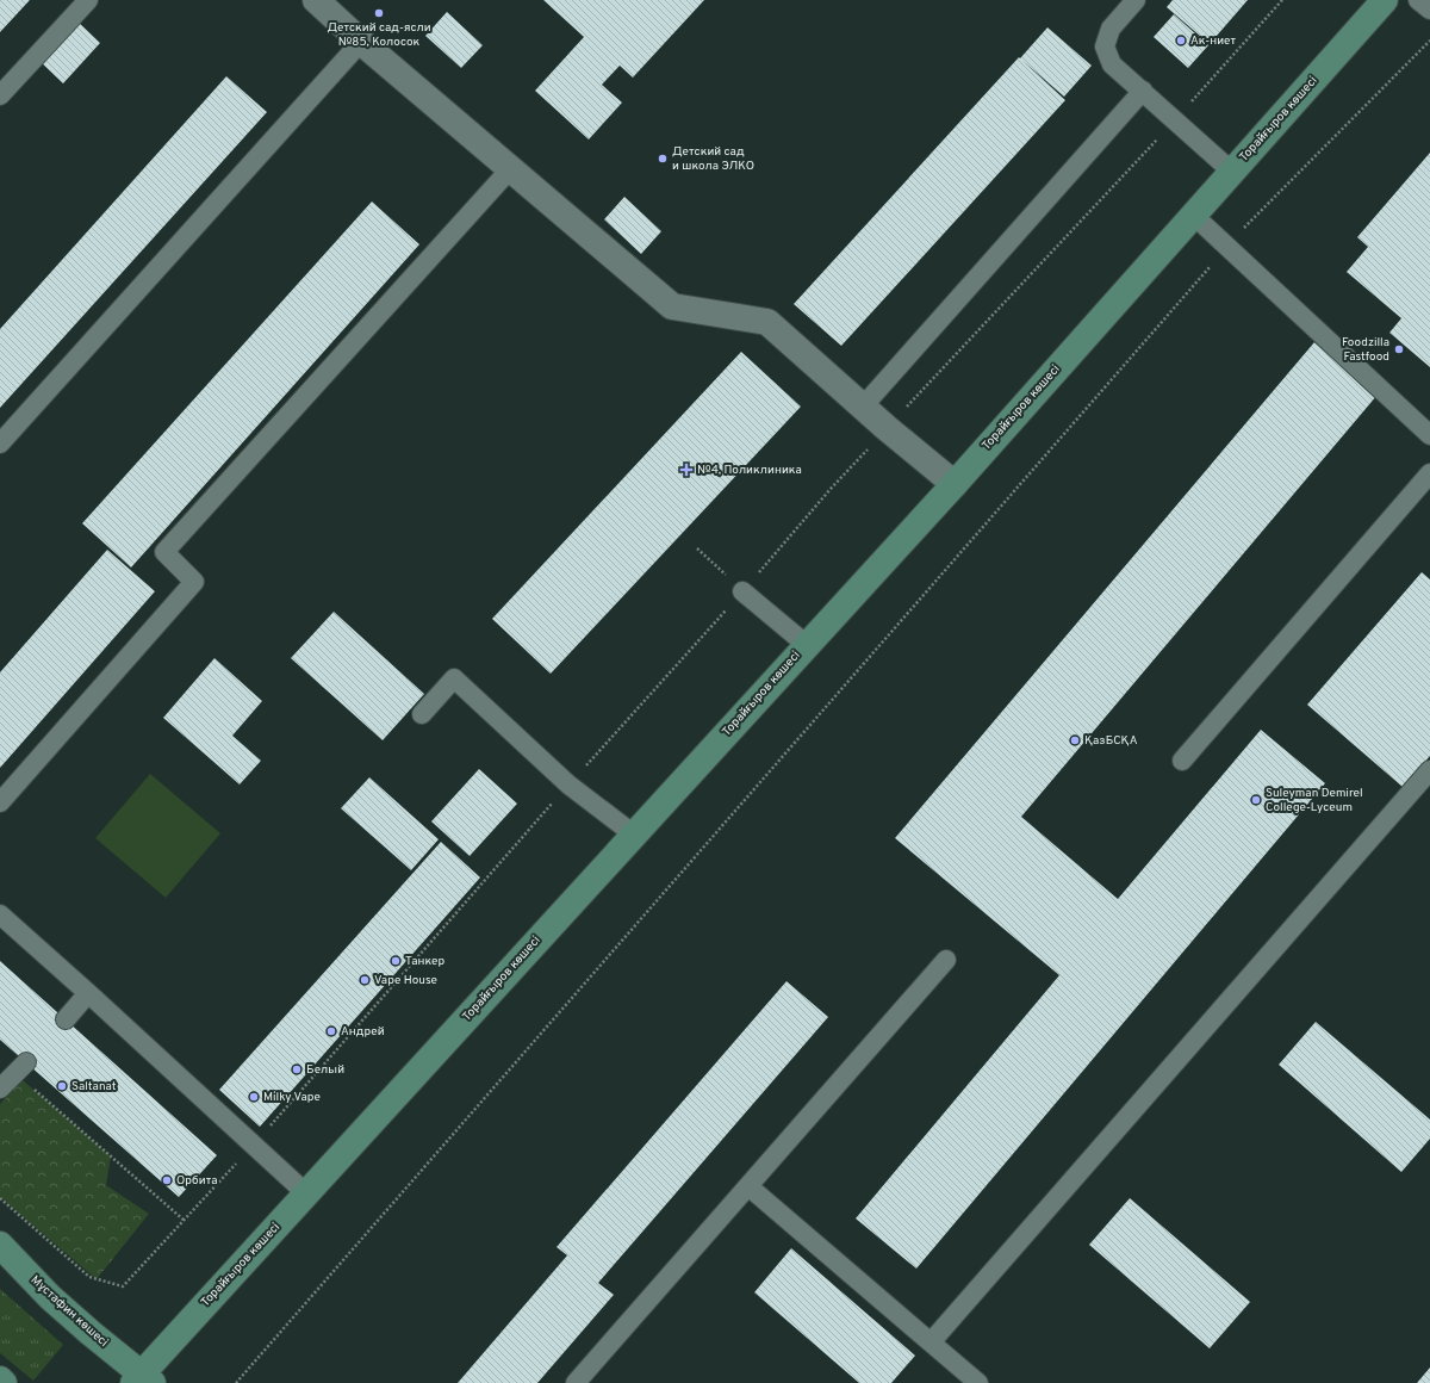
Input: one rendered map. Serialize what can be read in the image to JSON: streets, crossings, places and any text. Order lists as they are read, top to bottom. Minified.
{"streets":{"street":["Торайғыров көшесі","Мұcтафин көшесі"]},"crossings":[["Торайғыров көшесі","Мұcтафин көшесі"]],"places":{"other":["Детский сад-ясли №85, Колосок","Ак-ниет","Детский сад и школа ЭЛКО","Foodzilla Fastfood","ҚазБСҚА","Suleyman Demirel College-Lyceum","Танкер","Vape House","Андрей","Белый","Saltanat","Milky Vape","Орбита"],"health":["№4, Поликлиника"]}}
